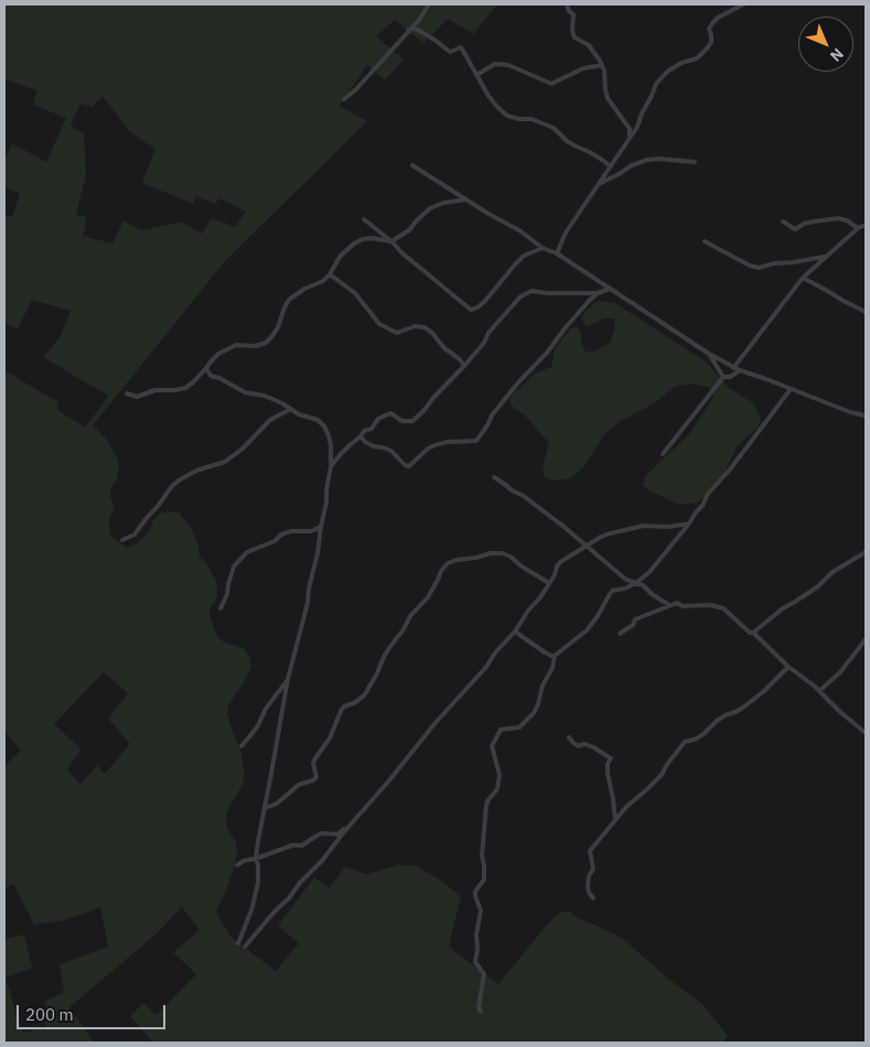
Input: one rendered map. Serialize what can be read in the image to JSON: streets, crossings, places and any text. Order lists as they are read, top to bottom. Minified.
{"scale_bar":"200 m","north":"bottom right"}
